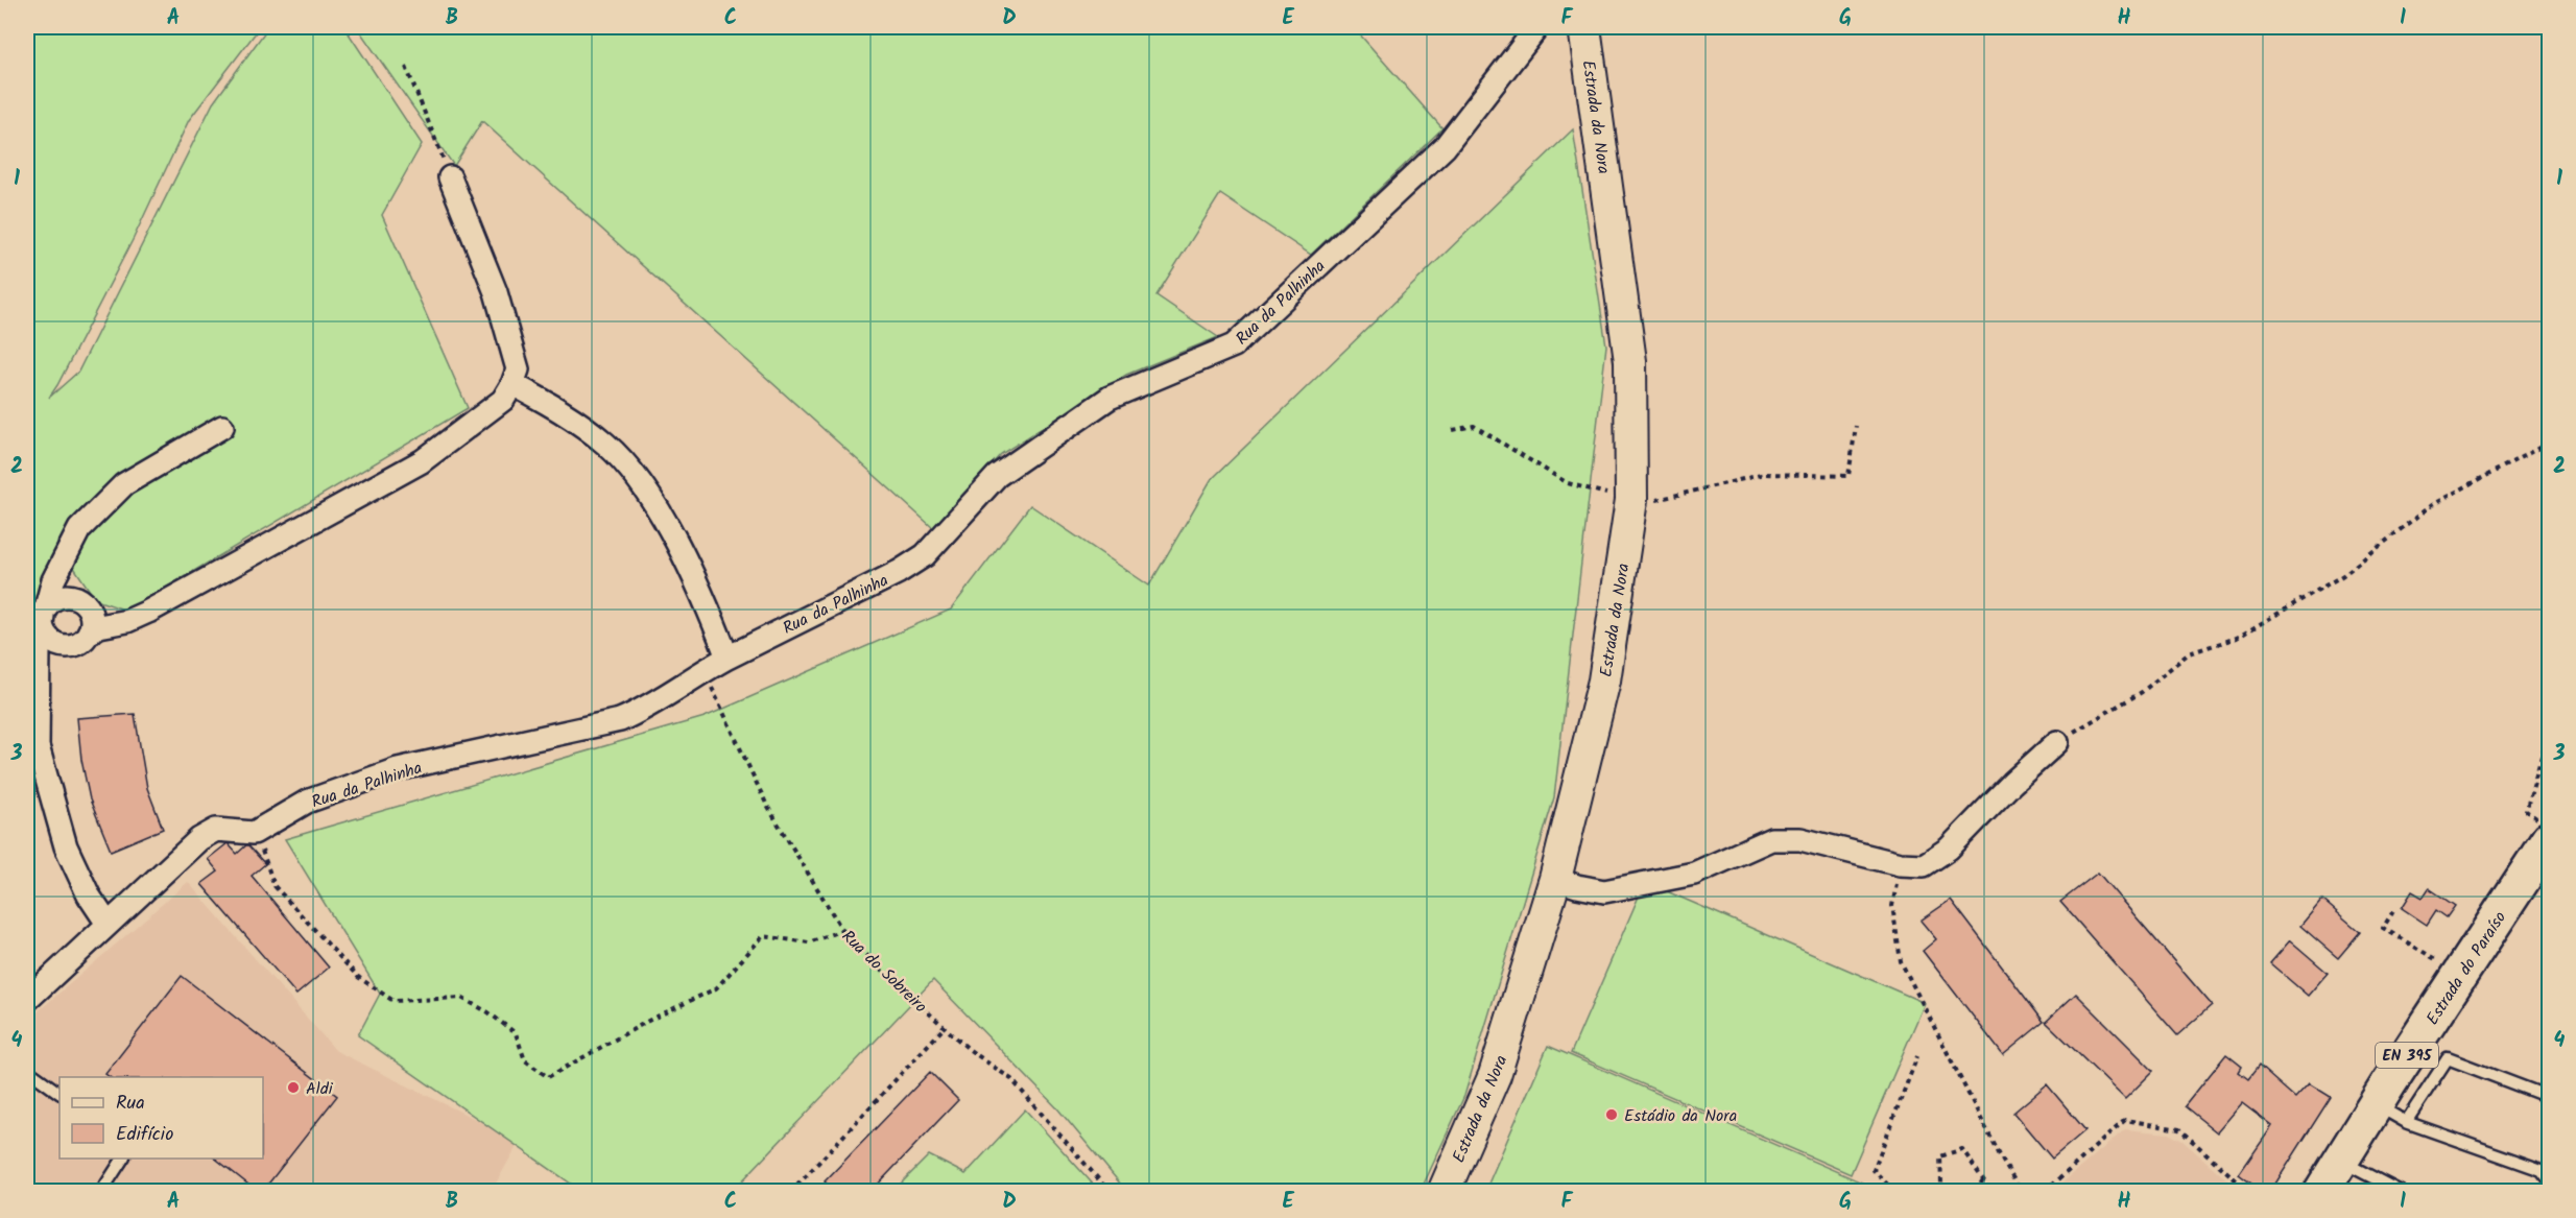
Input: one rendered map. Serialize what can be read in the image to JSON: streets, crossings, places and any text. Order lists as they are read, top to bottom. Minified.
{"streets":{"main road":["Estrada do Paraíso","EN 395"],"street":["Estrada da Nora","Rua da Palhinha"],"path":["Rua do Sobreiro"]},"crossings":[["Rua da Palhinha","Rua do Sobreiro"]],"places":["Aldi","Estádio da Nora"],"legend":["Rua","Edifício"],"grid":{"columns":["A","B","C","D","E","F","G","H","I"],"rows":["1","2","3","4"]}}
